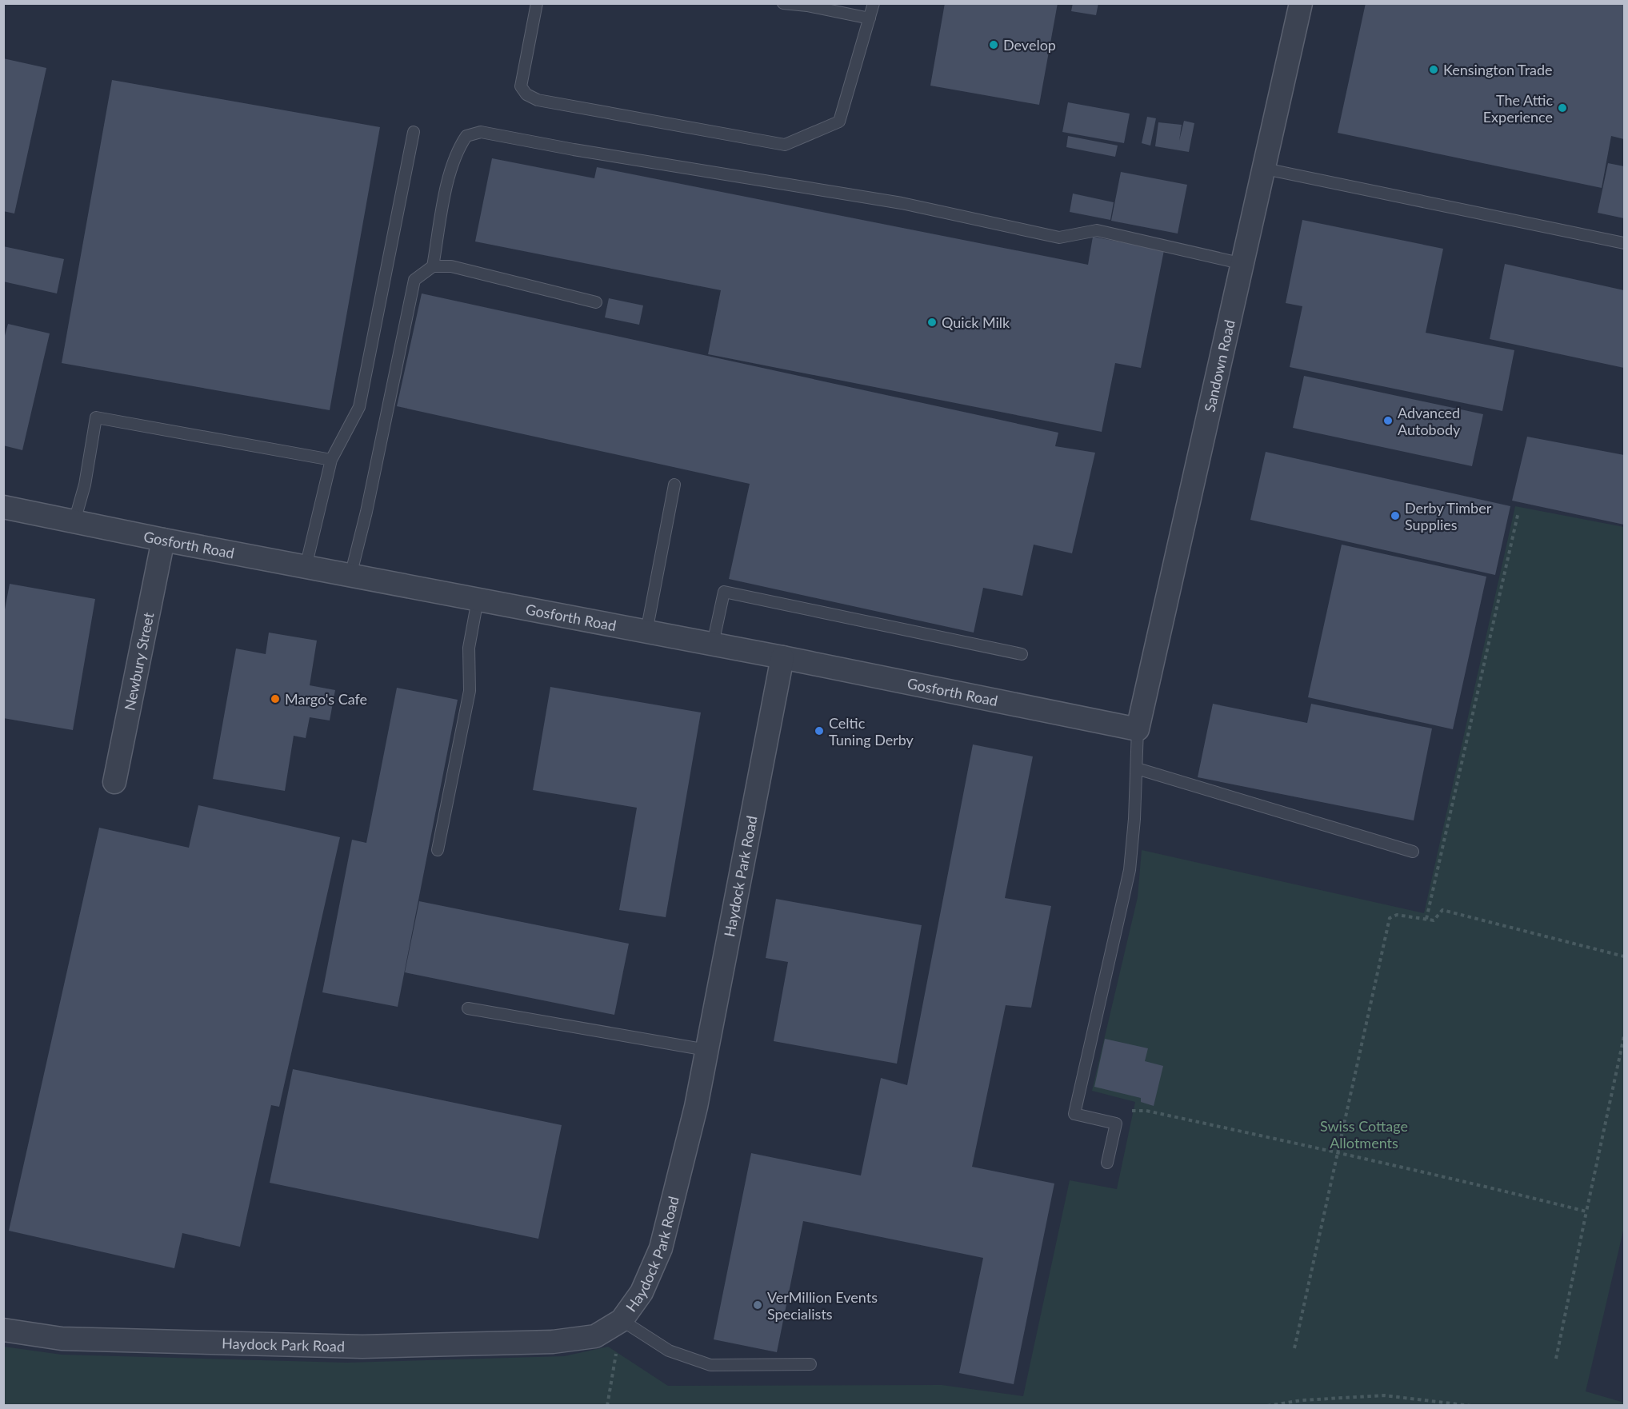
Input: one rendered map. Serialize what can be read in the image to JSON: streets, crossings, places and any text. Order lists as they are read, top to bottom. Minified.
{"streets":{"street":["Sandown Road","Gosforth Road","Newbury Street","Haydock Park Road"]},"crossings":[["Sandown Road","Gosforth Road"],["Gosforth Road","Newbury Street"],["Gosforth Road","Haydock Park Road"]],"parks":["Swiss Cottage Allotments"],"places":["Develop","Kensington Trade","The Attic Experience","Quick Milk","Advanced Autobody","Derby Timber Supplies","Margo's Cafe","Celtic Tuning Derby","VerMillion Events Specialists"]}
